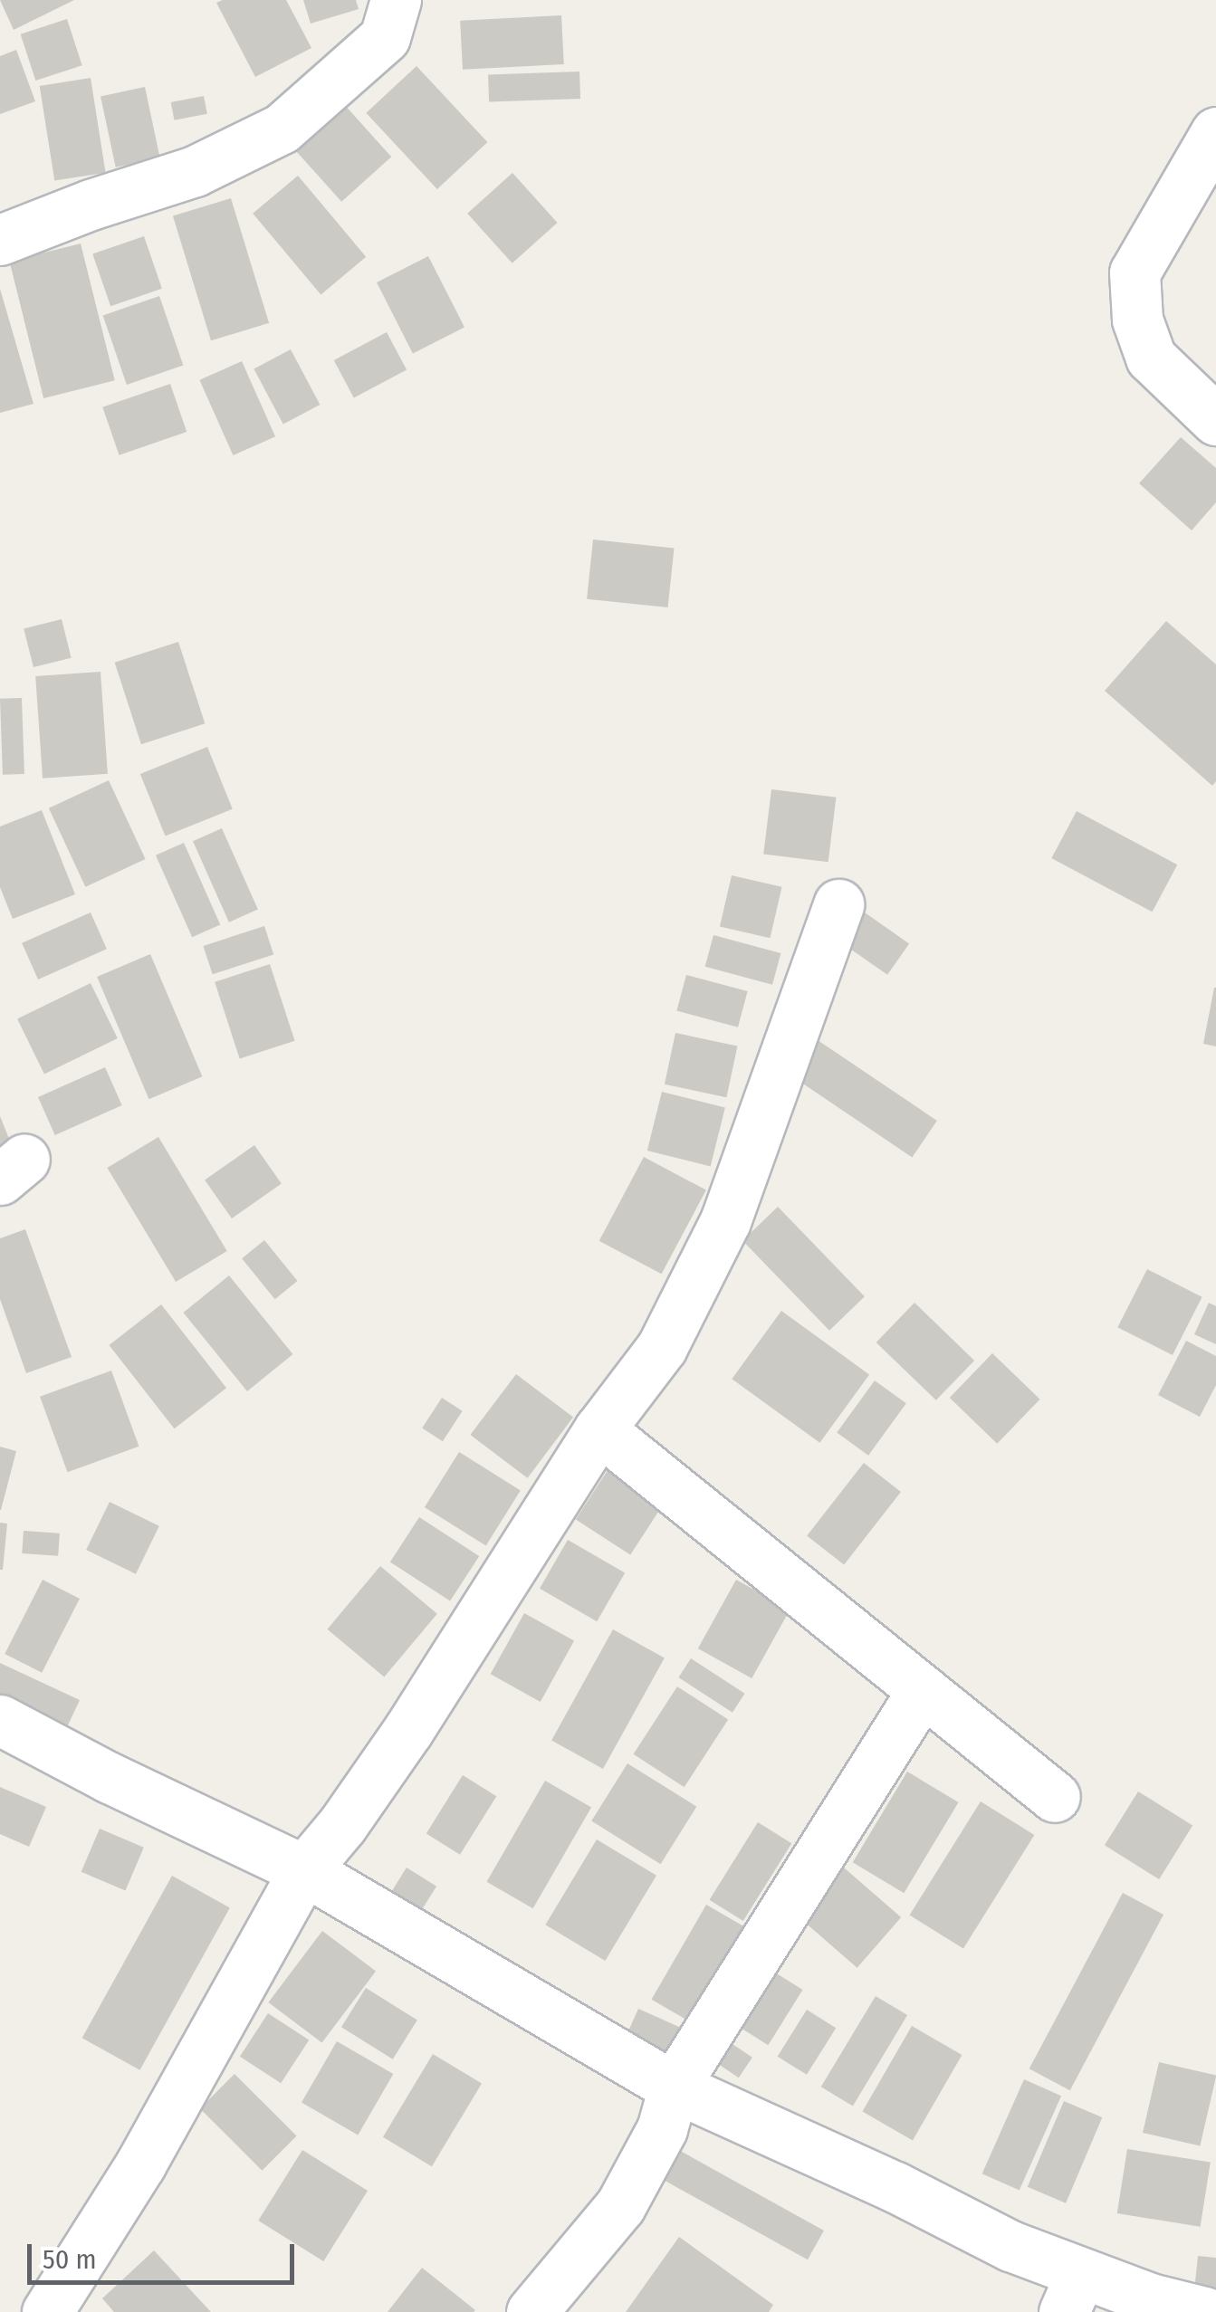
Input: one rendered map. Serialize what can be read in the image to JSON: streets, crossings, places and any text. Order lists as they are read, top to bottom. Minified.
{"scale_bar":"50 m"}
